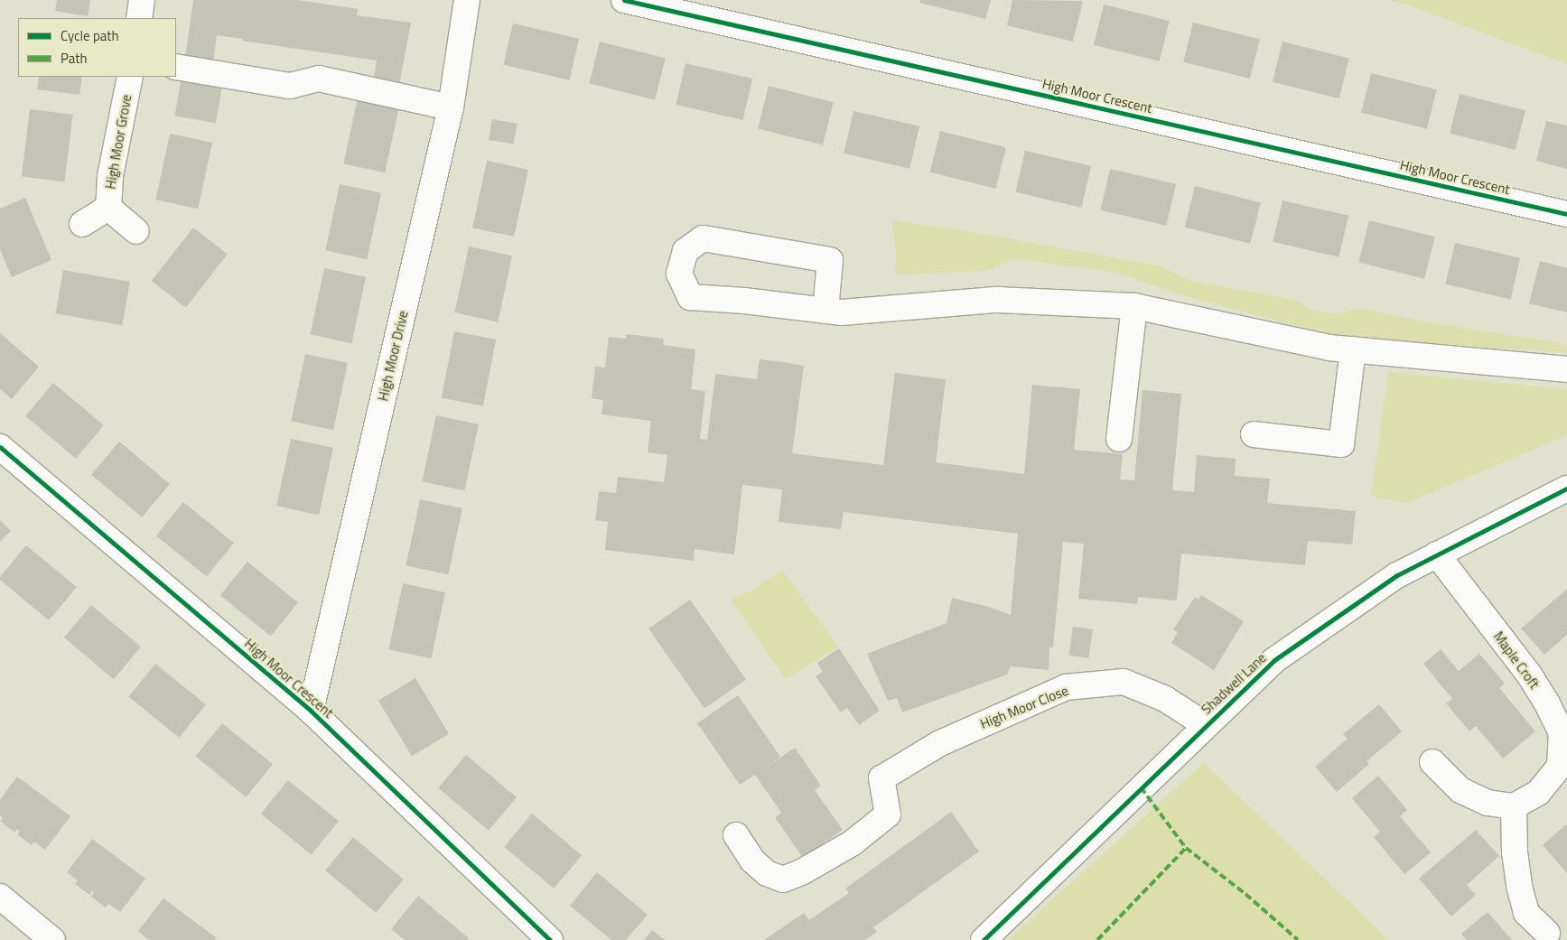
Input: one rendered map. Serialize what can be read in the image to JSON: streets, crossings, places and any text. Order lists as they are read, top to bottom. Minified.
{"streets":{"street":["High Moor Crescent","High Moor Grove","High Moor Drive","Maple Croft","Shadwell Lane","High Moor Close"]},"crossings":[["High Moor Crescent","High Moor Drive"],["Maple Croft","Shadwell Lane"],["Shadwell Lane","High Moor Close"]],"legend":["Cycle path","Path"]}
